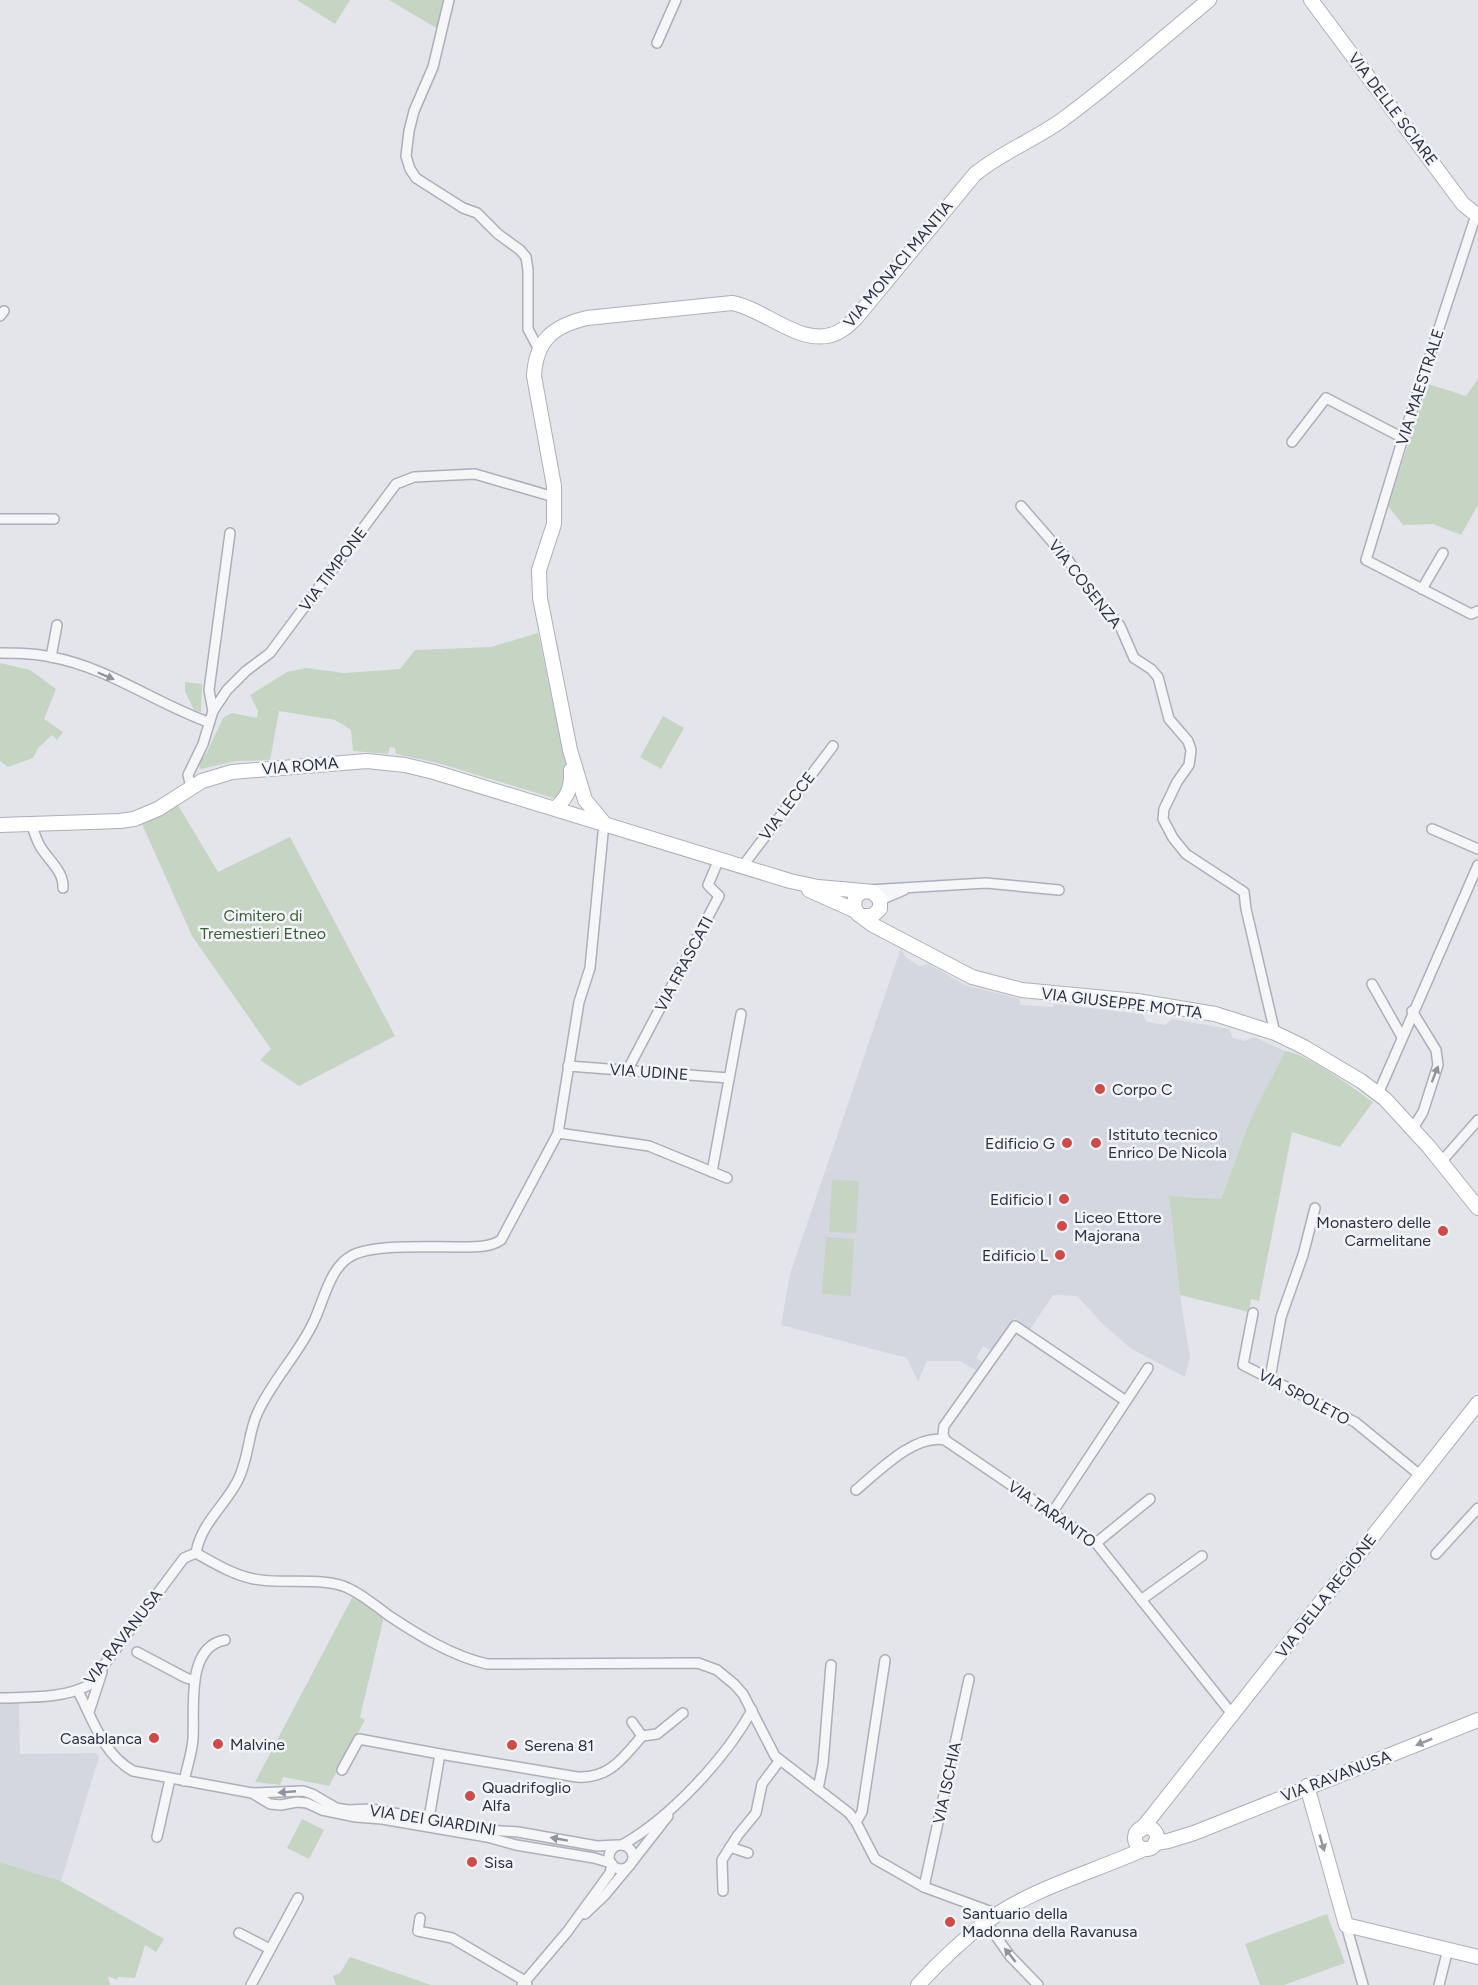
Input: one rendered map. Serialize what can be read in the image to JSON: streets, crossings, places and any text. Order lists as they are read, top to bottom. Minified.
{"streets":{"main road":["VIA DELLE SCIARE","VIA MONACI MANTIA","VIA ROMA","VIA GIUSEPPE MOTTA","VIA DELLA REGIONE","VIA RAVANUSA"],"street":["VIA MAESTRALE","VIA TIMPONE","VIA COSENZA","VIA LECCE","VIA FRASCATI","VIA UDINE","VIA SPOLETO","VIA TARANTO","VIA ISCHIA","VIA DEI GIARDINI"]},"crossings":[["VIA DELLE SCIARE","VIA MAESTRALE"],["VIA TIMPONE","VIA ROMA"],["VIA COSENZA","VIA GIUSEPPE MOTTA"],["VIA FRASCATI","VIA UDINE"],["VIA SPOLETO","VIA DELLA REGIONE"],["VIA TARANTO","VIA DELLA REGIONE"],["VIA RAVANUSA","VIA DEI GIARDINI"]],"parks":["Cimitero di Tremestieri Etneo"],"places":["Corpo C","Edificio G","Istituto tecnico Enrico De Nicola","Edificio I","Liceo Ettore Majorana","Monastero delle Carmelitane","Edificio L","Casablanca","Malvine","Serena 81","Quadrifoglio Alfa","Sisa","Santuario della Madonna della Ravanusa"]}
